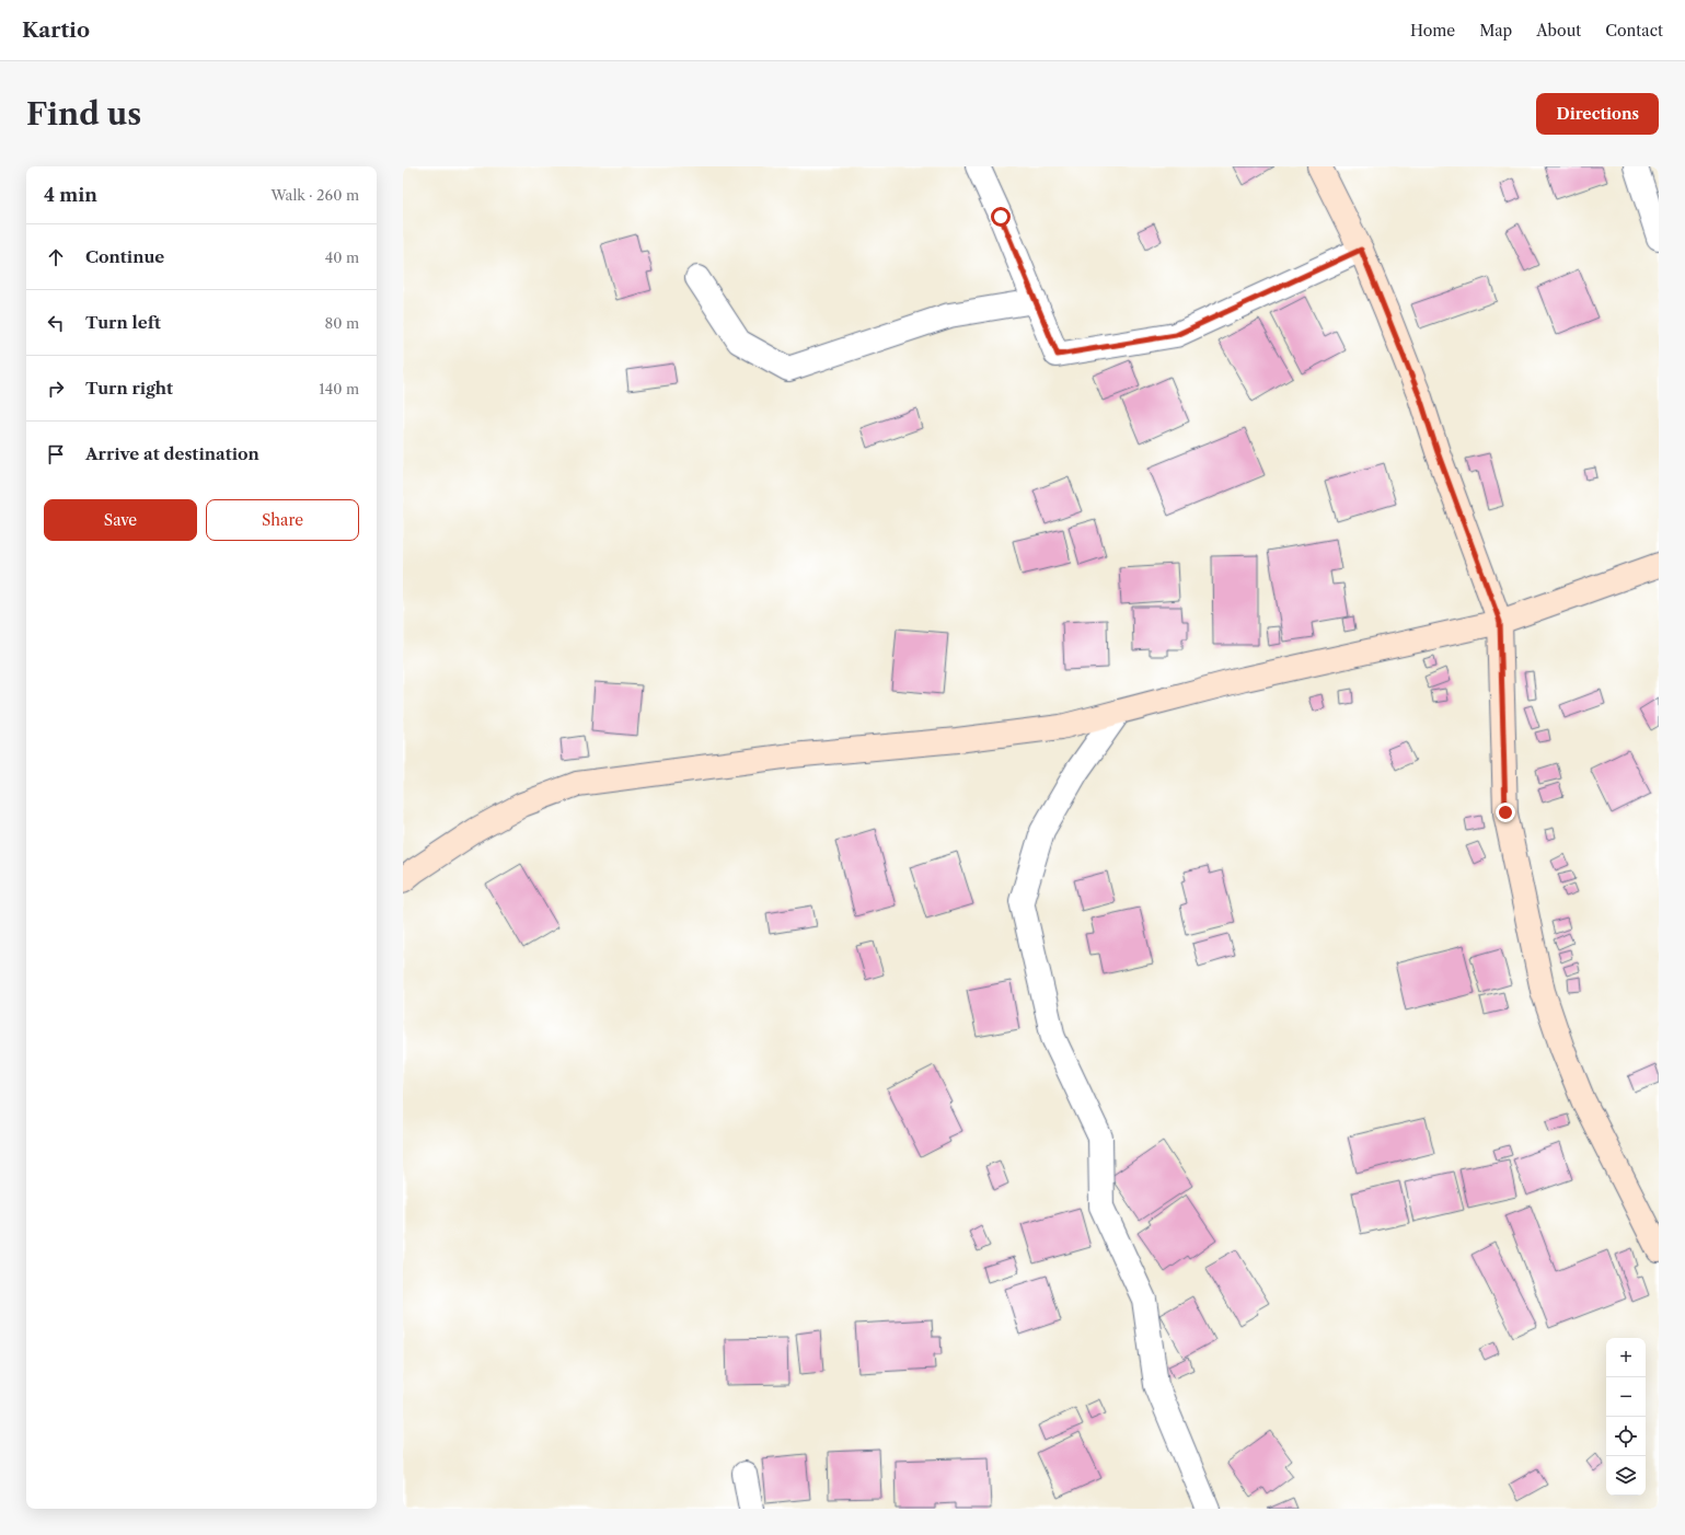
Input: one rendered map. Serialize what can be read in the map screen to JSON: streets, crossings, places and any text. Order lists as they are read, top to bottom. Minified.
{"page":{"header":"Kartio","nav":["Home","Map","About","Contact"],"buttons":["Directions",["Save","Share"]],"title":"Find us","heading":["4 min","Walk · 260 m"],"list":[["Continue","40 m"],["Turn left","80 m"],["Turn right","140 m"],"Arrive at destination"],"map_buttons":["+","−"]}}
